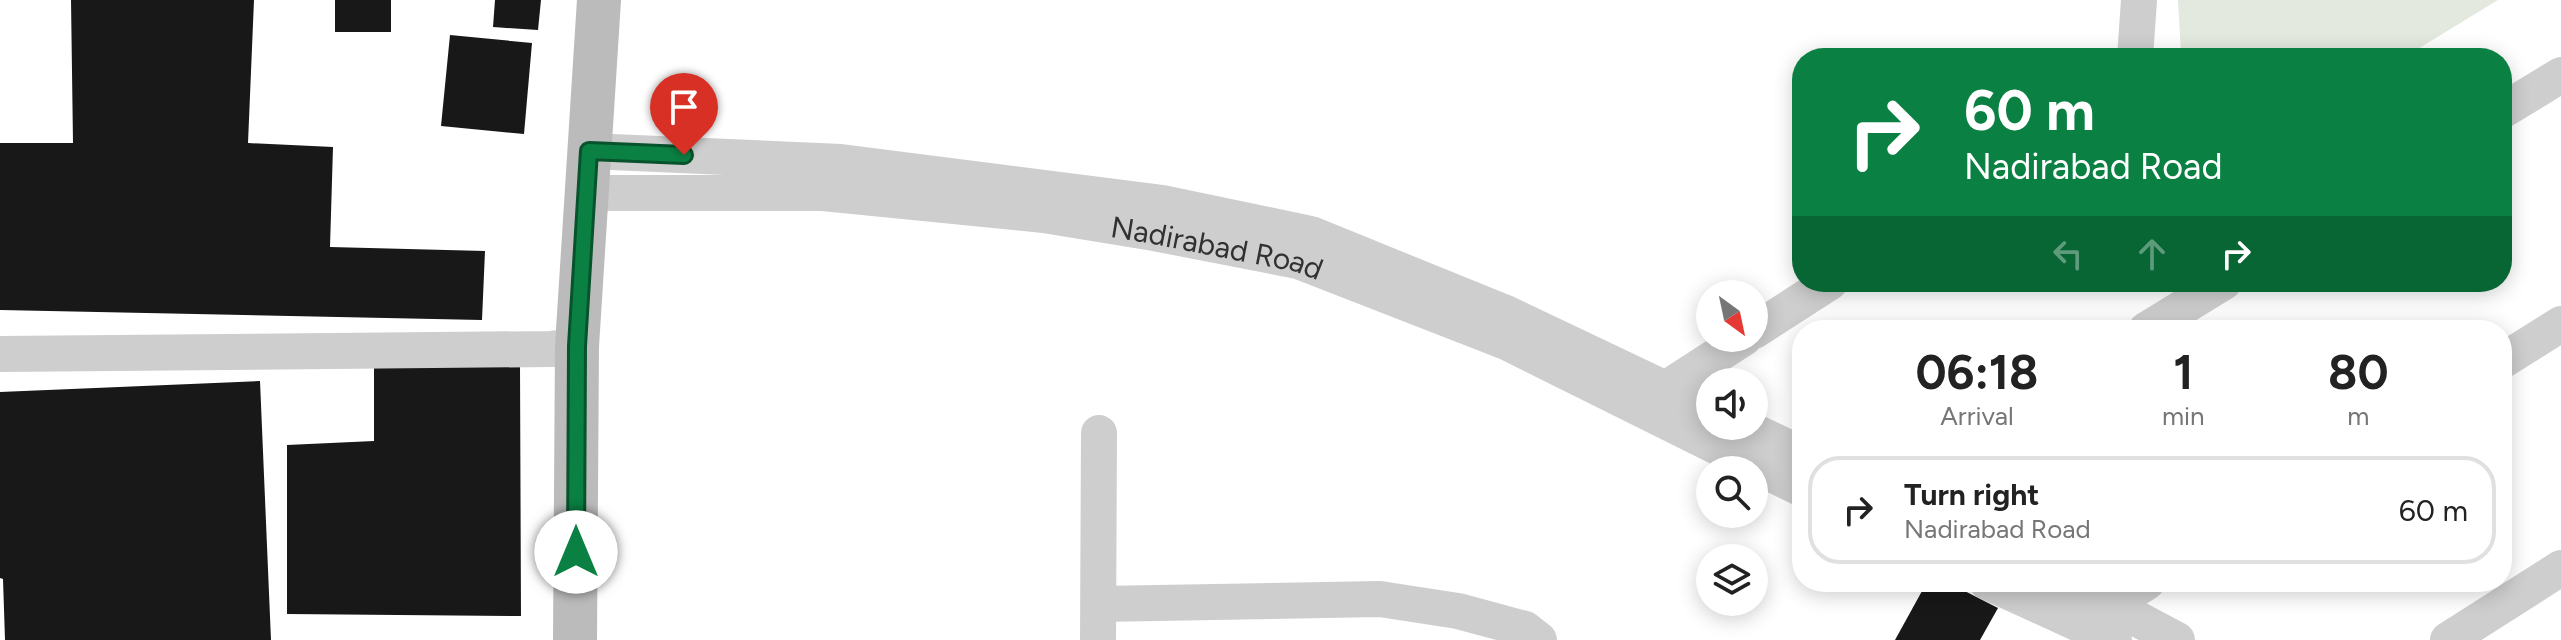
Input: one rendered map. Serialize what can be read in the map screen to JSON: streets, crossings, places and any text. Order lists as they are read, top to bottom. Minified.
{"streets":{"street":["Nadirabad Road"]},"north":"bottom right","page":{"turn":["60 m","Nadirabad Road"],"eta":["06:18","Arrival","1","min","80","m"],"list":[{"name":"Turn right","note":"Nadirabad Road","value":"60 m"}]}}
